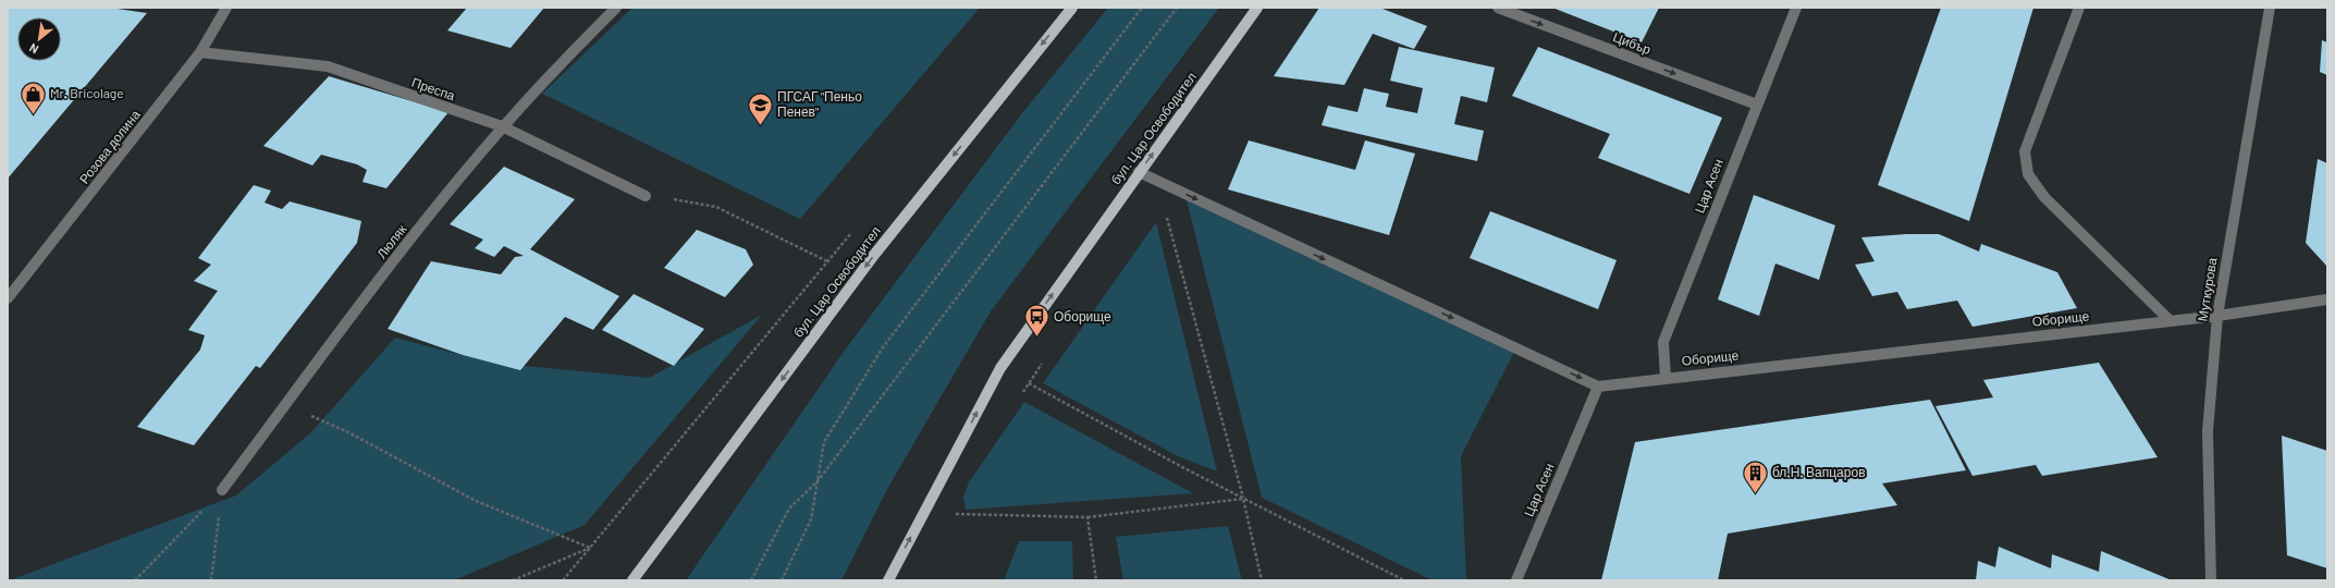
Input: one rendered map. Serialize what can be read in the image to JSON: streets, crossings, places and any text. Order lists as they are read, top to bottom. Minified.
{"streets":{"main road":["бул. Цар Освободител"],"street":["Цибър","Преспа","Розова долина","Цар Асен","Люляк","Муткурова","Оборище"]},"crossings":[["Цибър","Цар Асен"],["Преспа","Розова долина"],["Преспа","Люляк"],["Цар Асен","Оборище"],["Муткурова","Оборище"]],"one_way":["Цибър"],"places":{"shop":["Mr. Bricolage"],"school or university":["ПГСАГ \"Пеньо Пенев\""],"bus stop":["Оборище"],"building":["бл.Н. Вапцаров"]},"north":"bottom left"}
